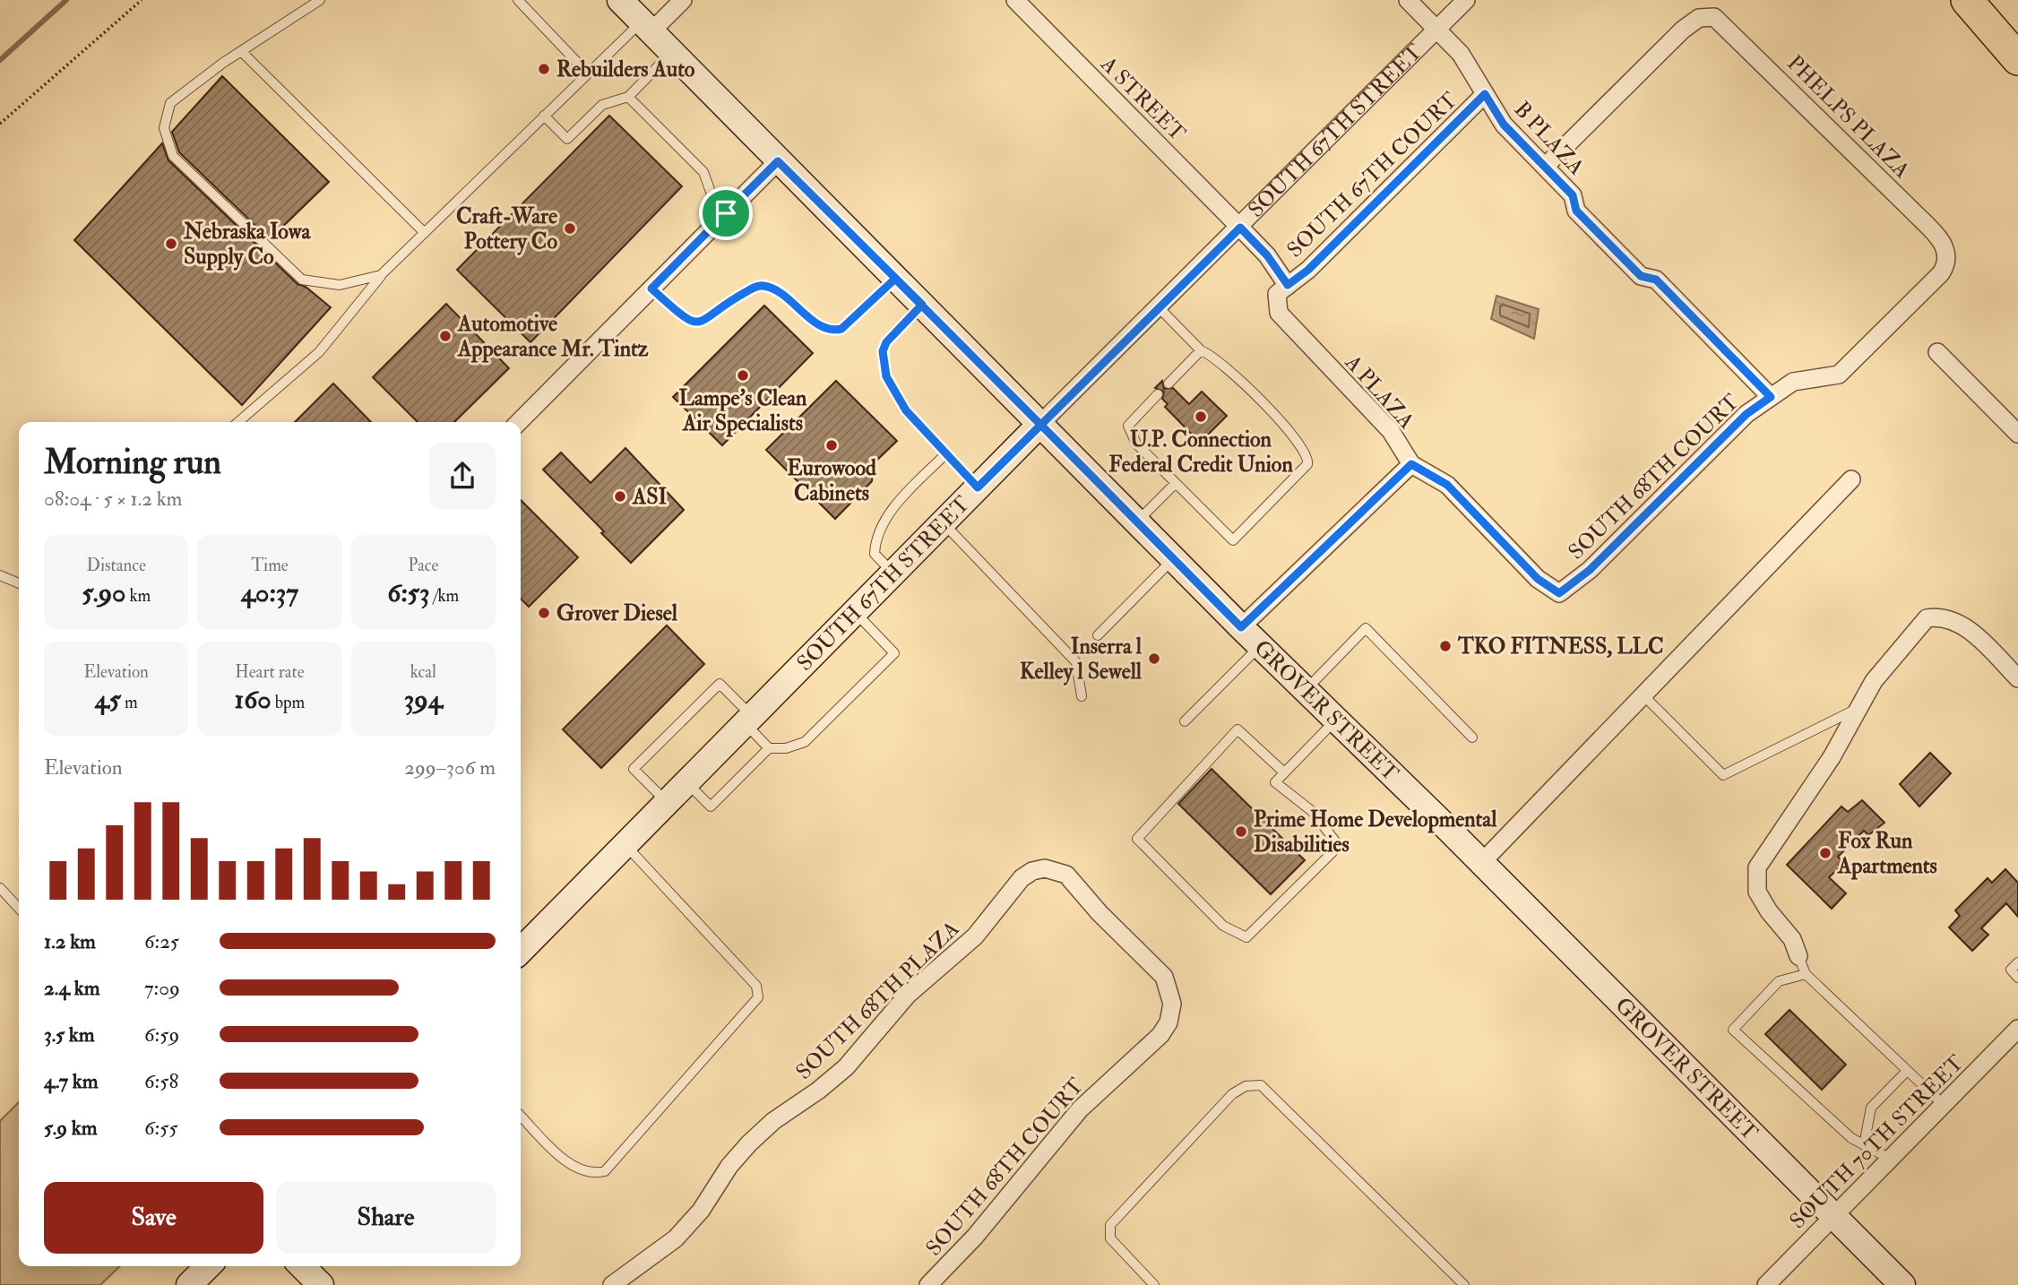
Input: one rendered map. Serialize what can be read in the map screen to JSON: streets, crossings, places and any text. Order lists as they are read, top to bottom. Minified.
{"streets":{"main road":["SOUTH 67TH STREET","GROVER STREET"],"street":["A STREET","PHELPS PLAZA","B PLAZA","SOUTH 67TH COURT","A PLAZA","SOUTH 68TH COURT","SOUTH 68TH PLAZA","SOUTH 70TH STREET"]},"crossings":[["A STREET","SOUTH 67TH STREET"],["PHELPS PLAZA","B PLAZA"],["PHELPS PLAZA","SOUTH 68TH COURT"],["SOUTH 67TH STREET","B PLAZA"],["SOUTH 67TH STREET","GROVER STREET"],["B PLAZA","SOUTH 67TH COURT"],["B PLAZA","SOUTH 68TH COURT"],["SOUTH 67TH COURT","A PLAZA"],["A PLAZA","SOUTH 68TH COURT"],["SOUTH 68TH COURT","SOUTH 68TH PLAZA"],["GROVER STREET","SOUTH 70TH STREET"]],"places":["Rebuilders Auto","Craft-Ware Pottery Co","Nebraska Iowa Supply Co","Automotive Appearance Mr. Tintz","Lampe's Clean Air Specialists","U.P. Connection Federal Credit Union","Eurowood Cabinets","ASI","Grover Diesel","TKO FITNESS, LLC","Inserra l Kelley l Sewell","Prime Home Developmental Disabilities","Fox Run Apartments"],"page":{"heading":["Morning run","08:04 · 5 × 1.2 km"],"stats":[["Distance","5.90 km"],["Time","40:37"],["Pace","6:53 /km"],["Elevation","45 m"],["Heart rate","160 bpm"],["kcal","394"]],"chart":["Elevation","299–306 m"],"list":[{"name":"1.2 km","note":"6:25"},{"name":"2.4 km","note":"7:09"},{"name":"3.5 km","note":"6:59"},{"name":"4.7 km","note":"6:58"},{"name":"5.9 km","note":"6:55"}],"buttons":["Save","Share"]}}
